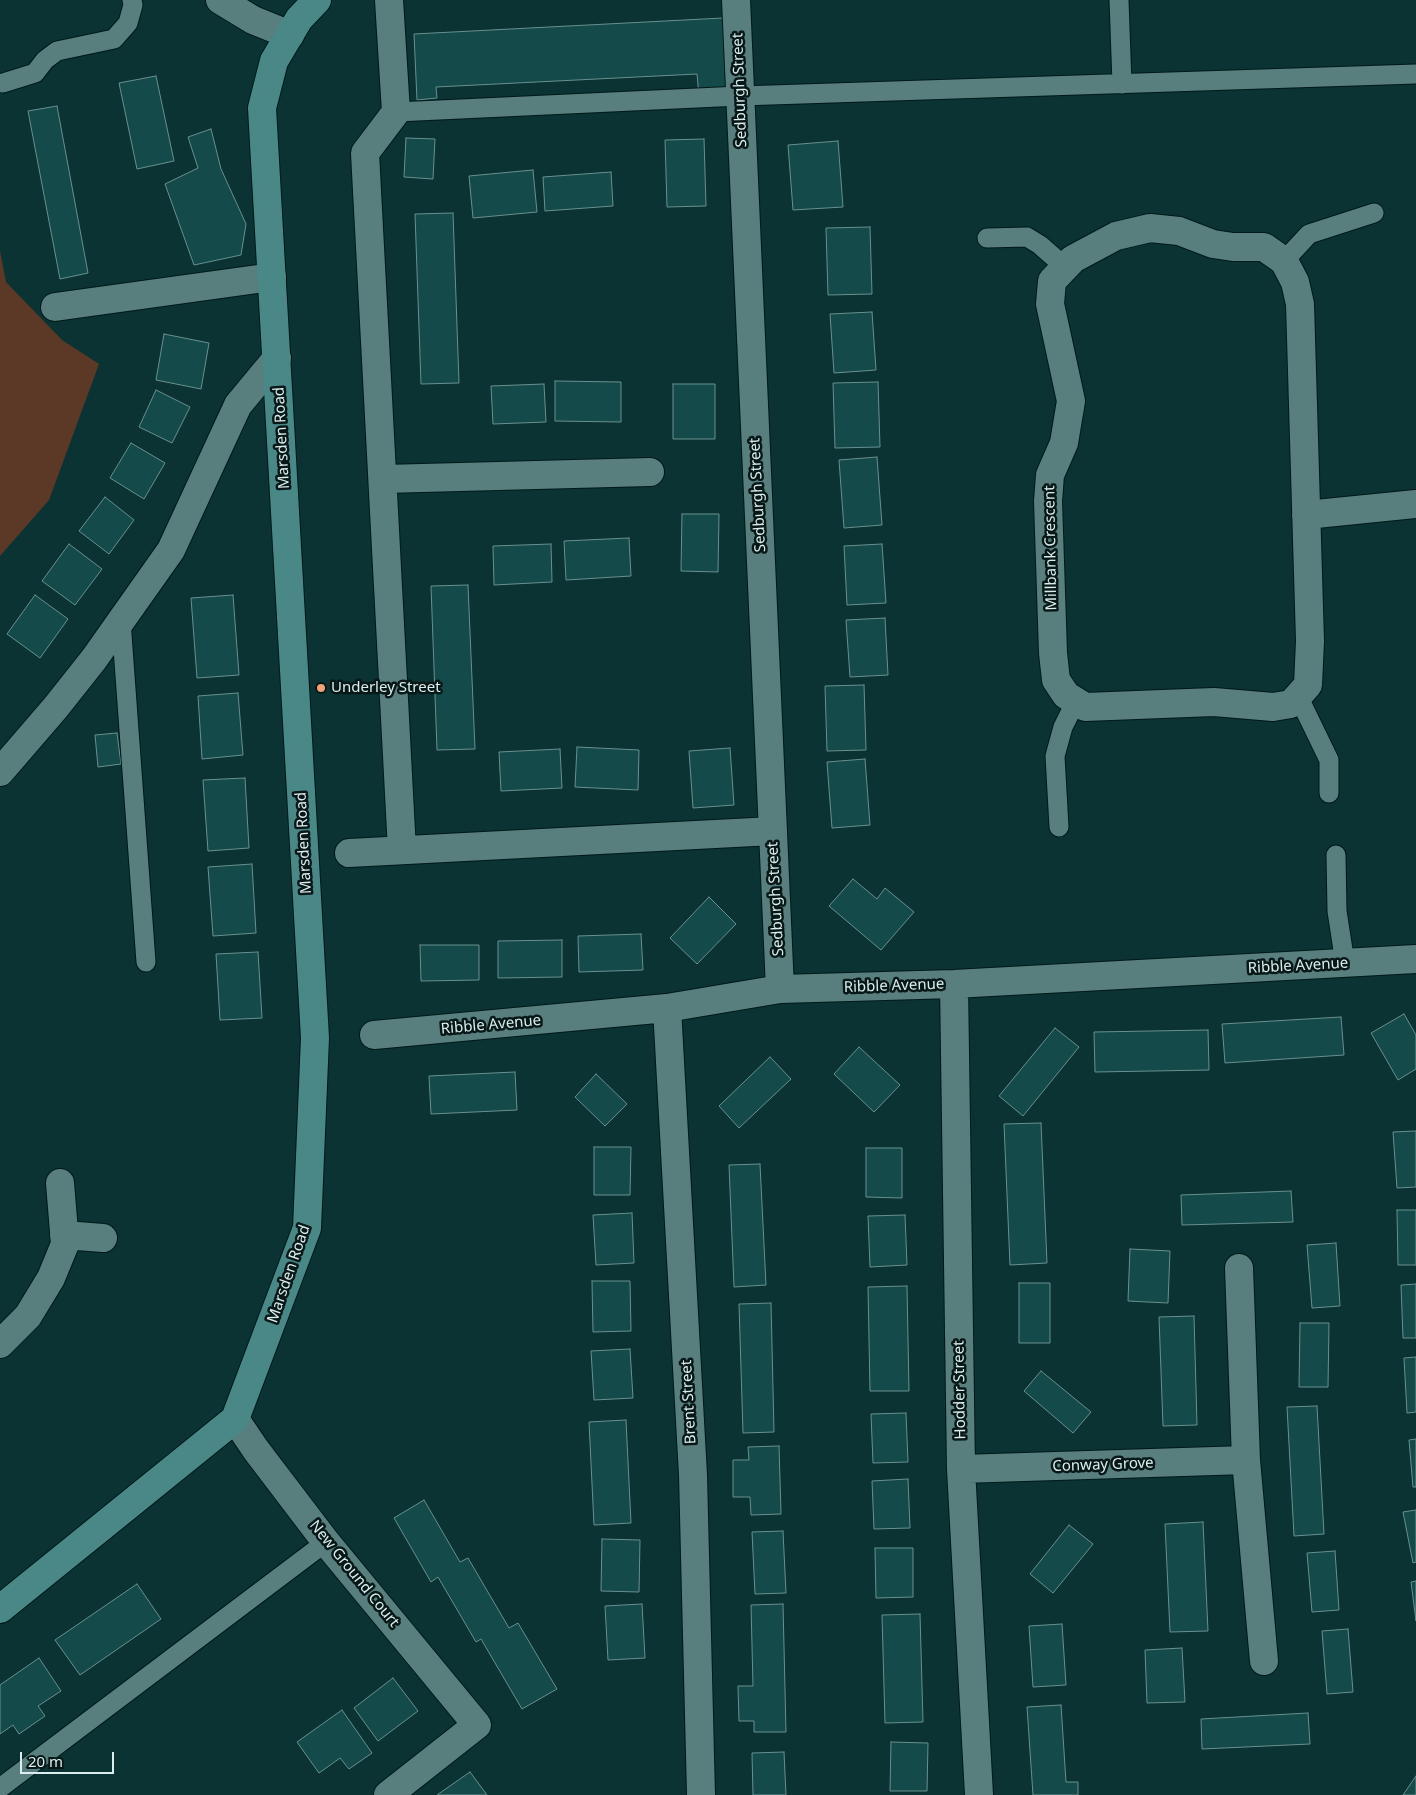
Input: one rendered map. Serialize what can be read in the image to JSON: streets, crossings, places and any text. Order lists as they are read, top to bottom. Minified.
{"streets":{"street":["Sedburgh Street","Marsden Road","Millbank Crescent","Ribble Avenue","Hodder Street","Brent Street","Conway Grove","New Ground Court"]},"crossings":[["Sedburgh Street","Ribble Avenue"],["Marsden Road","New Ground Court"],["Ribble Avenue","Hodder Street"],["Ribble Avenue","Brent Street"],["Hodder Street","Conway Grove"]],"places":["Underley Street"],"scale_bar":"20 m"}
